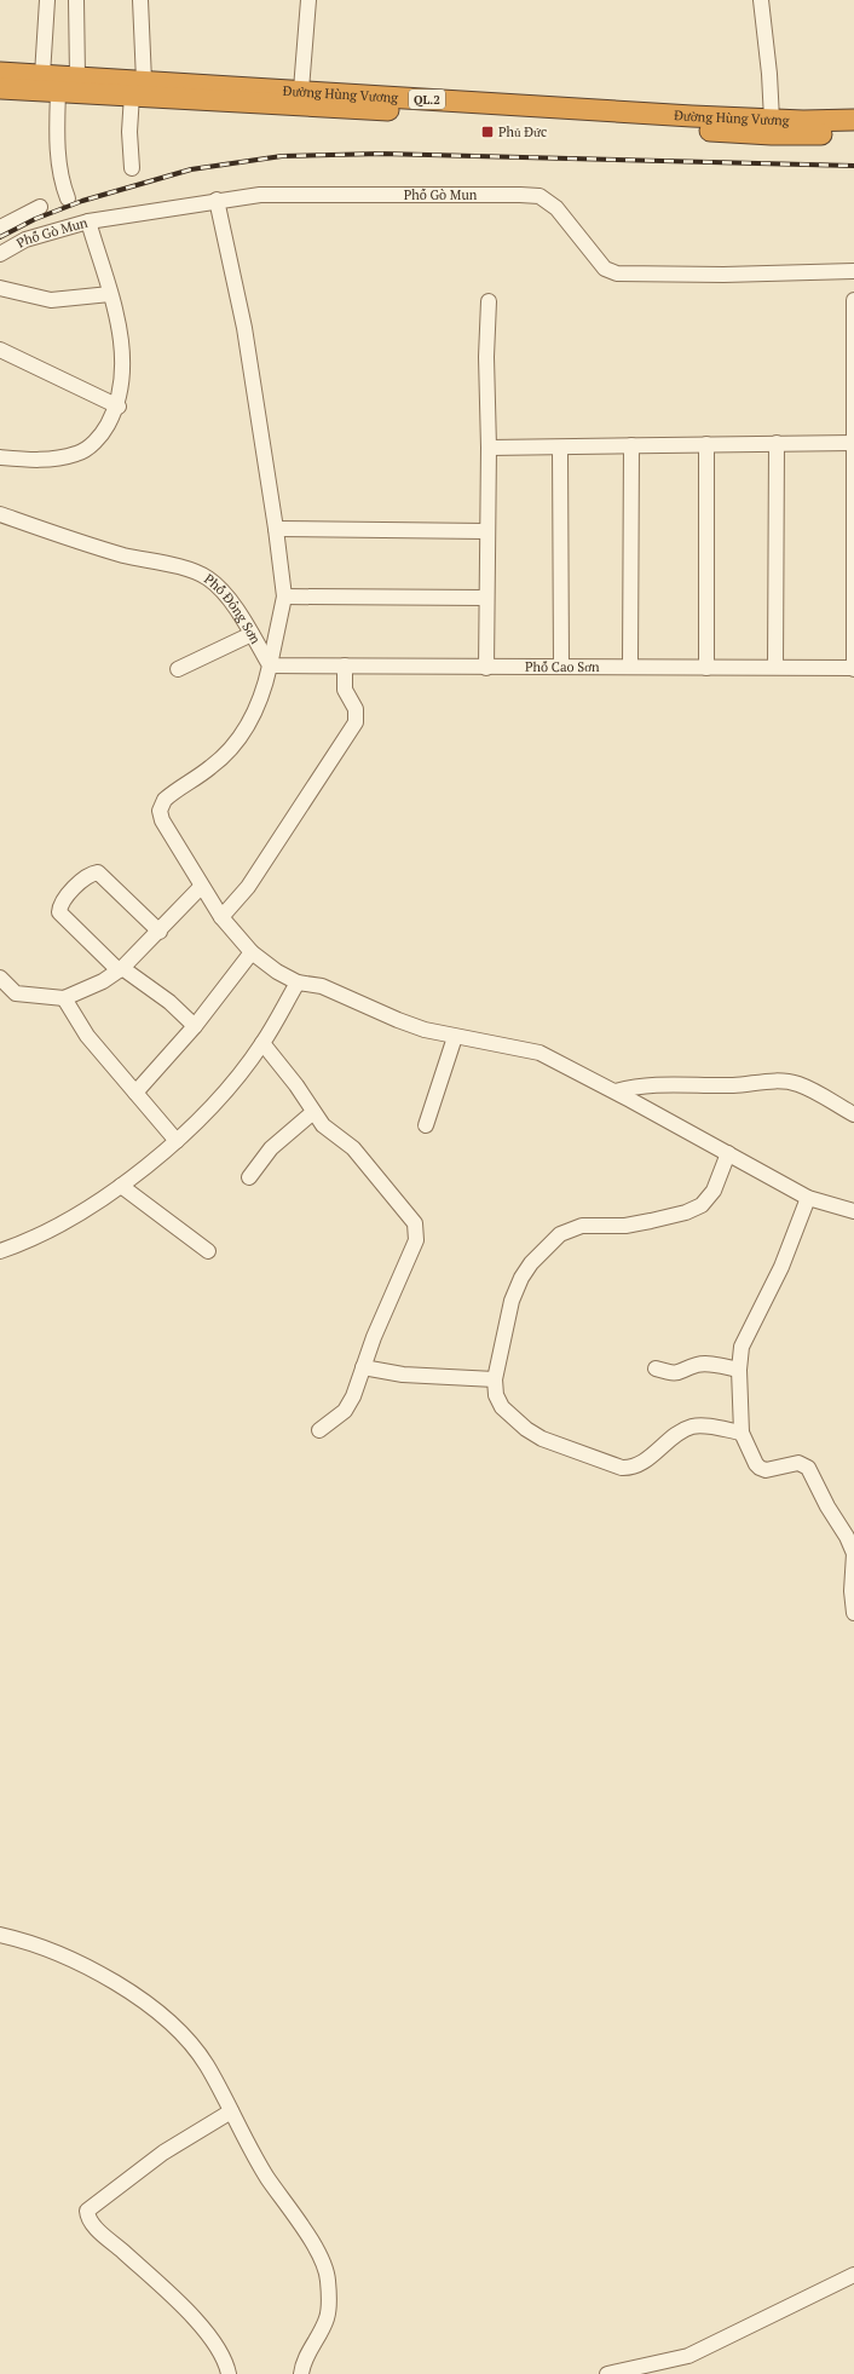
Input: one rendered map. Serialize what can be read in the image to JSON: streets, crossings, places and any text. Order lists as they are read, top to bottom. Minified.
{"streets":{"highway":["Đường Hùng Vương","QL.2"],"street":["Phố Gò Mun","Phố Đông Sơn","Phố Cao Sơn"]},"crossings":[["Phố Đông Sơn","Phố Cao Sơn"]],"places":{"transit":["Phủ Đức"]}}
